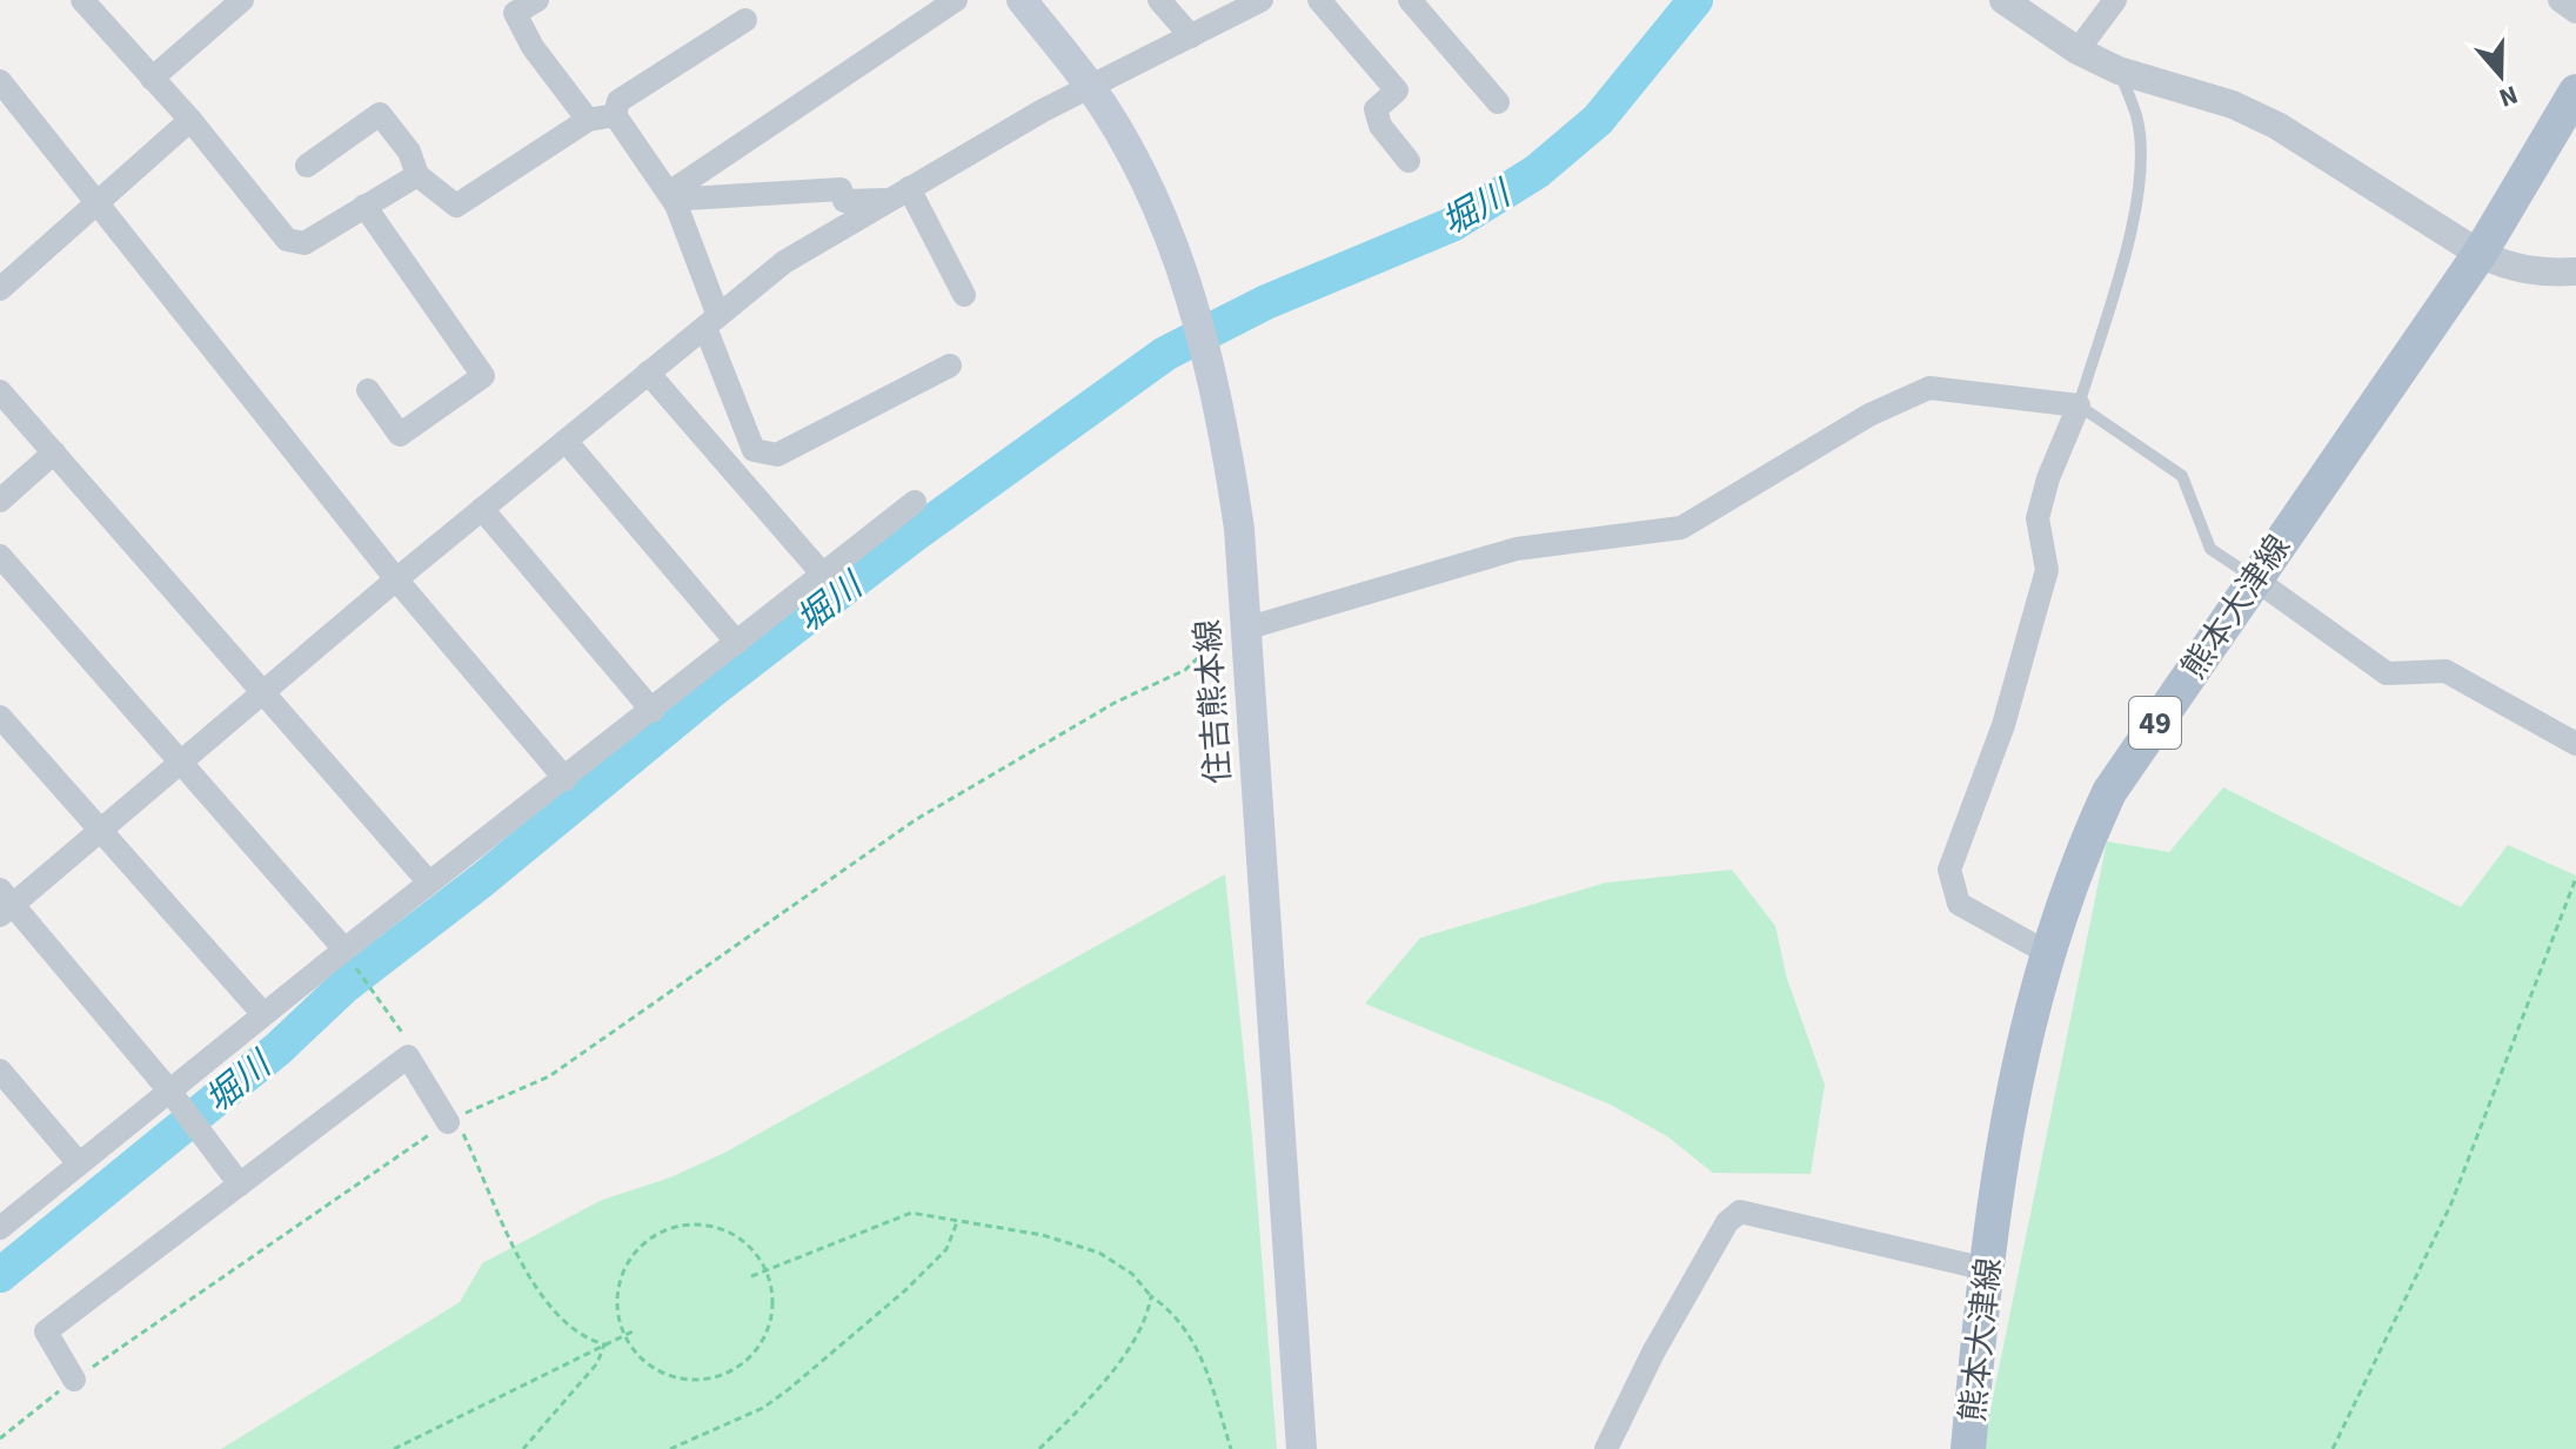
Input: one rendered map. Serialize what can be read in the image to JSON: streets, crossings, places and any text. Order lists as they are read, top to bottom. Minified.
{"streets":{"main road":["熊本大津線","住吉熊本線","49"]},"water":["堀川"],"north":"bottom"}
